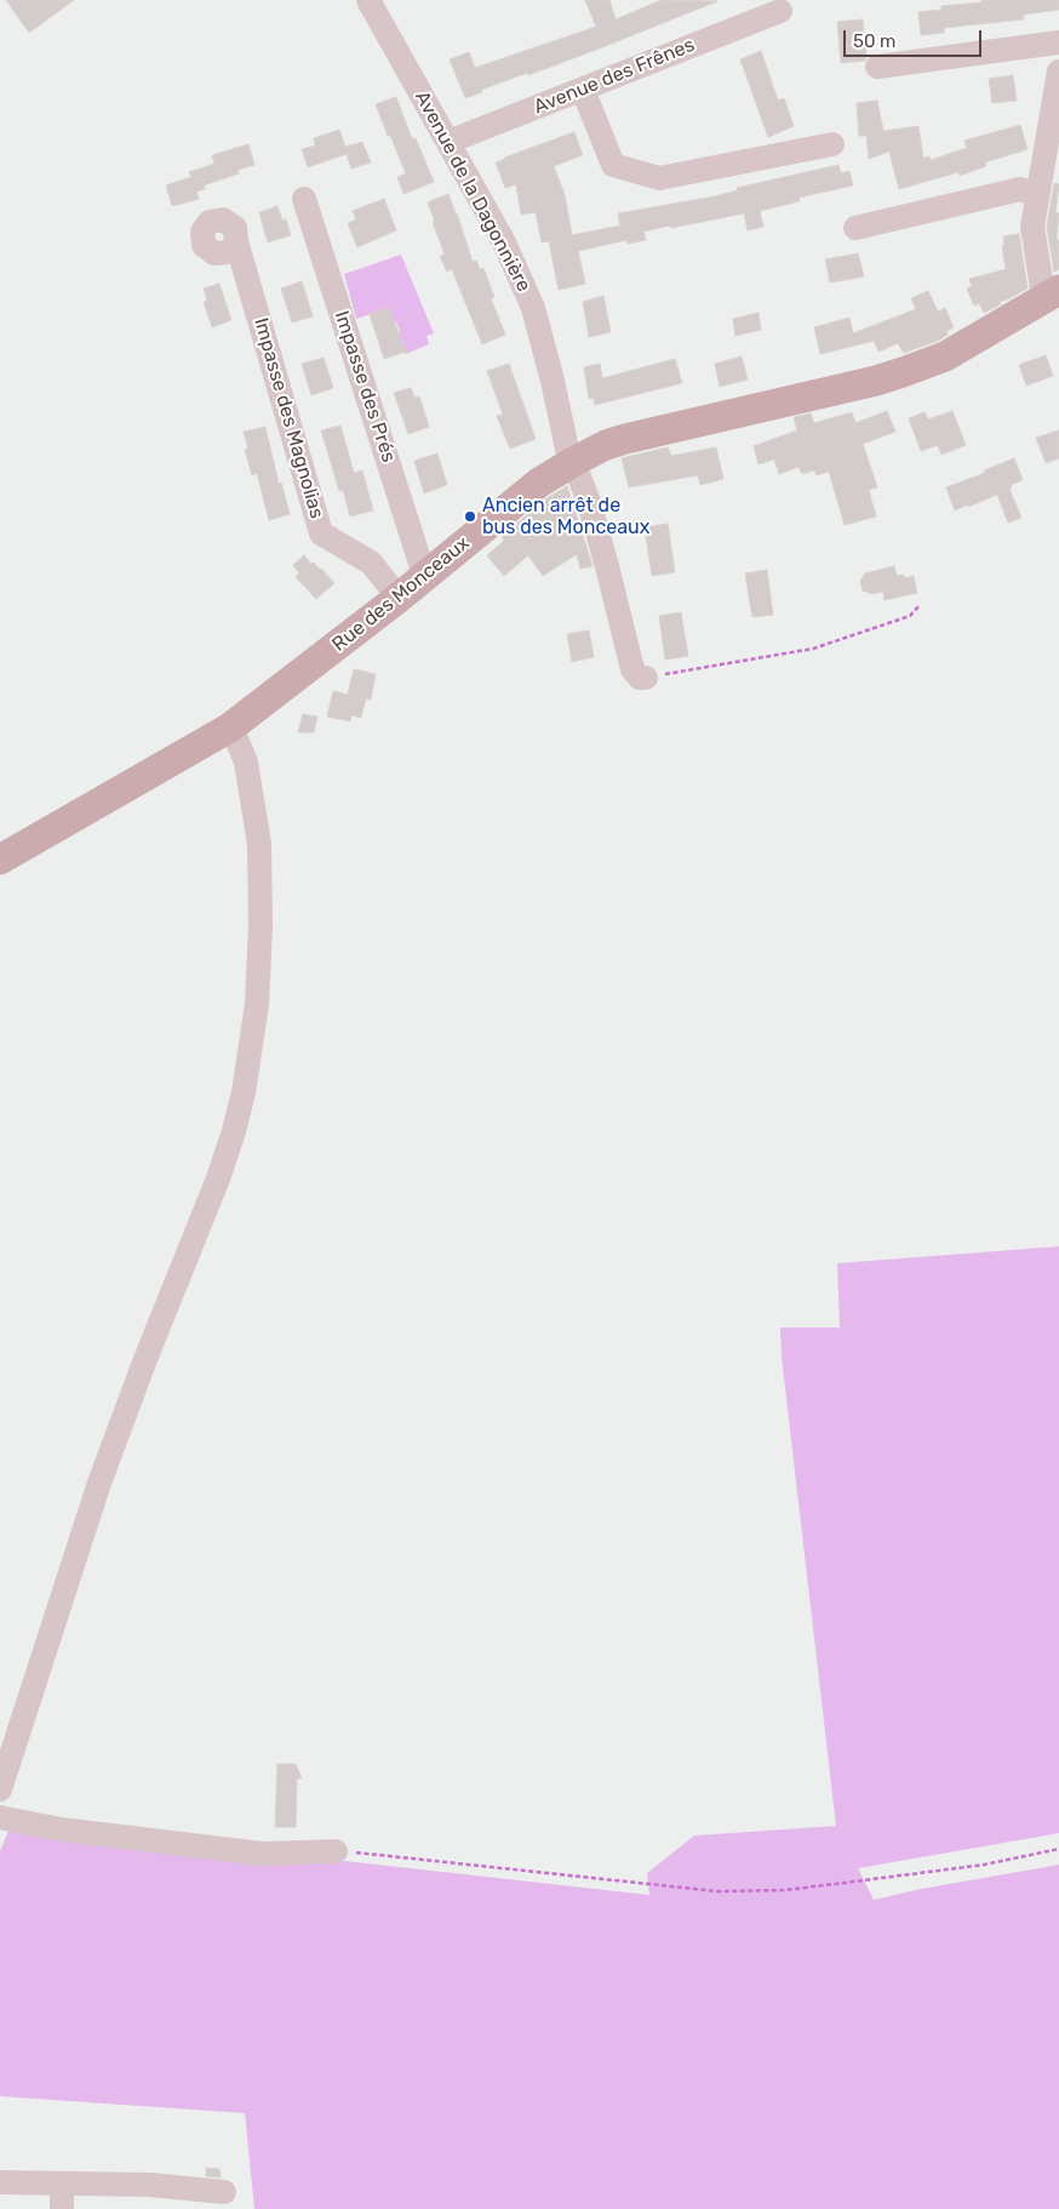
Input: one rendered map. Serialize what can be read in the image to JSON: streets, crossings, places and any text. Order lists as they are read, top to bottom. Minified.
{"streets":{"main road":["Rue des Monceaux"],"street":["Avenue des Frênes","Avenue de la Dagonnière","Impasse des Prés","Impasse des Magnolias"]},"crossings":[["Avenue des Frênes","Avenue de la Dagonnière"],["Avenue de la Dagonnière","Rue des Monceaux"],["Impasse des Prés","Rue des Monceaux"],["Impasse des Magnolias","Rue des Monceaux"]],"places":["Ancien arrêt de bus des Monceaux"],"scale_bar":"50 m"}
